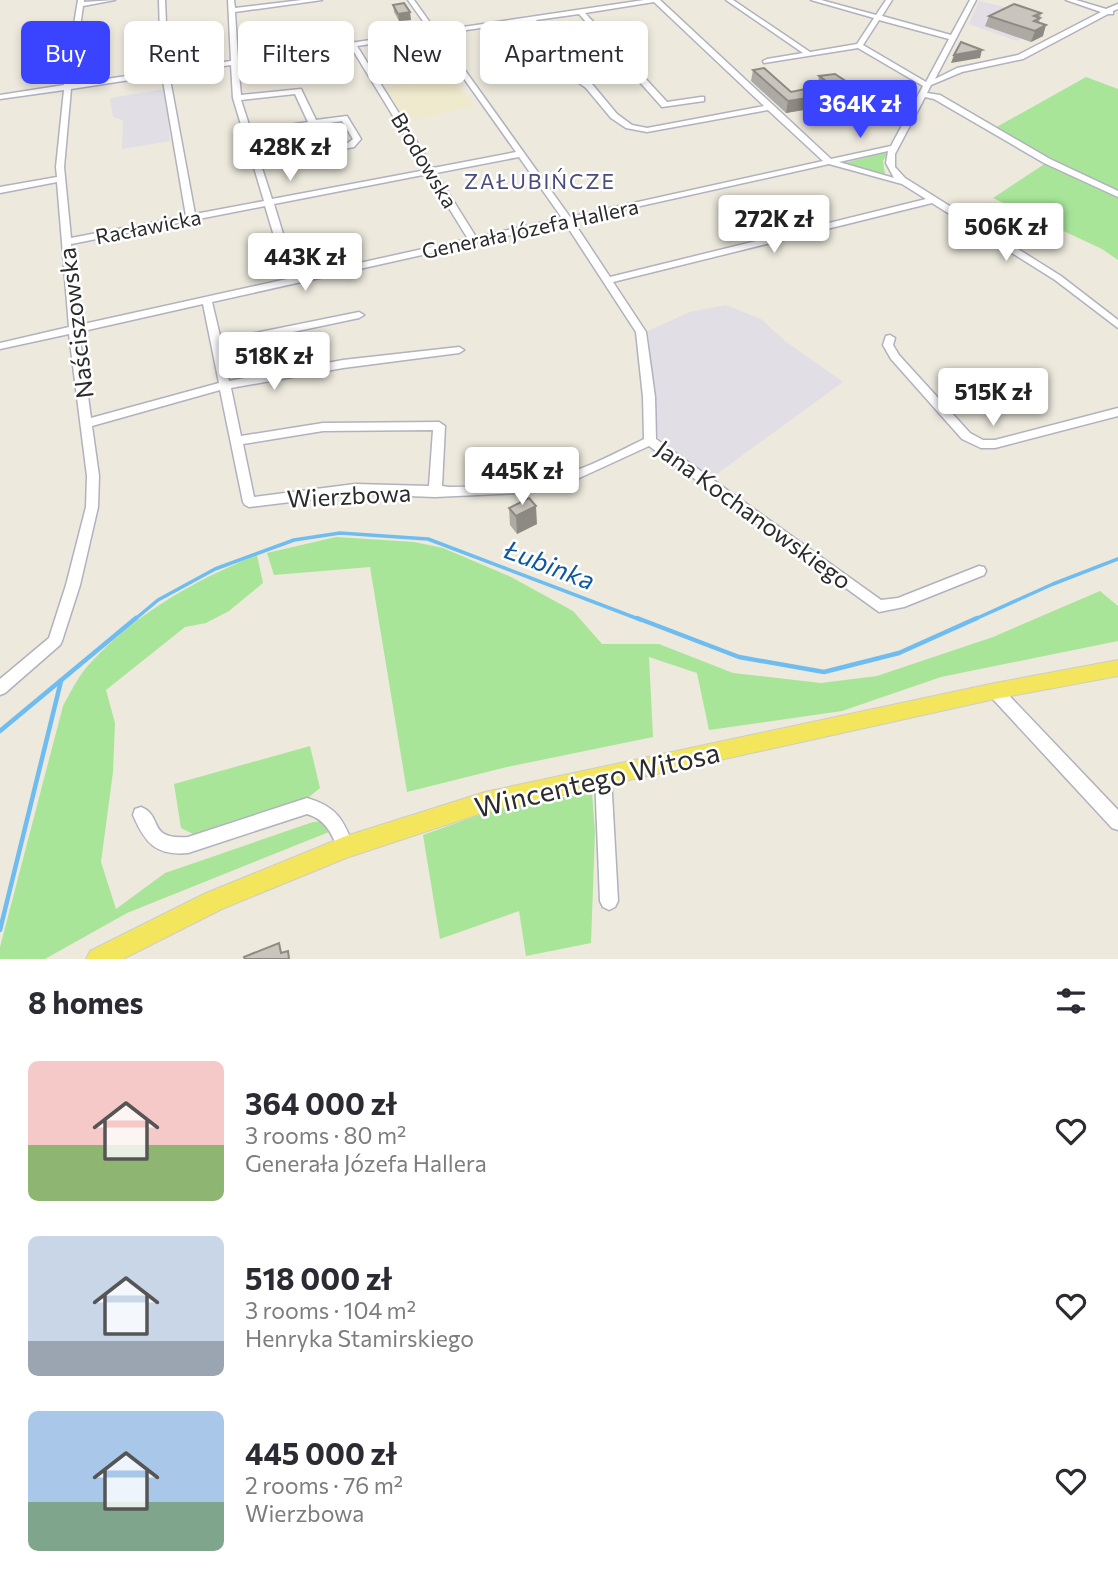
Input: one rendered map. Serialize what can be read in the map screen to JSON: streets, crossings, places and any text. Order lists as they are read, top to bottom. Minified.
{"streets":{"main road":["Wincentego Witosa"],"street":["Brodowska","Racławicka","Generała Józefa Hallera","Naściszowska","Wierzbowa","Jana Kochanowskiego"]},"crossings":[["Brodowska","Racławicka"],["Brodowska","Generała Józefa Hallera"],["Racławicka","Naściszowska"],["Racławicka","Jana Kochanowskiego"],["Generała Józefa Hallera","Naściszowska"],["Generała Józefa Hallera","Jana Kochanowskiego"],["Wierzbowa","Jana Kochanowskiego"]],"districts":["ZAŁUBIŃCZE"],"water":["Łubinka"],"page":{"chip":["Buy","Rent","Filters","New","Apartment"],"price":["364K zł","428K zł","272K zł","506K zł","443K zł","518K zł","515K zł","445K zł"],"heading":"8 homes","list":[{"name":"364 000 zł","note":"3 rooms · 80 m² · Generała Józefa Hallera"},{"name":"518 000 zł","note":"3 rooms · 104 m² · Henryka Stamirskiego"},{"name":"445 000 zł","note":"2 rooms · 76 m² · Wierzbowa"}]}}
